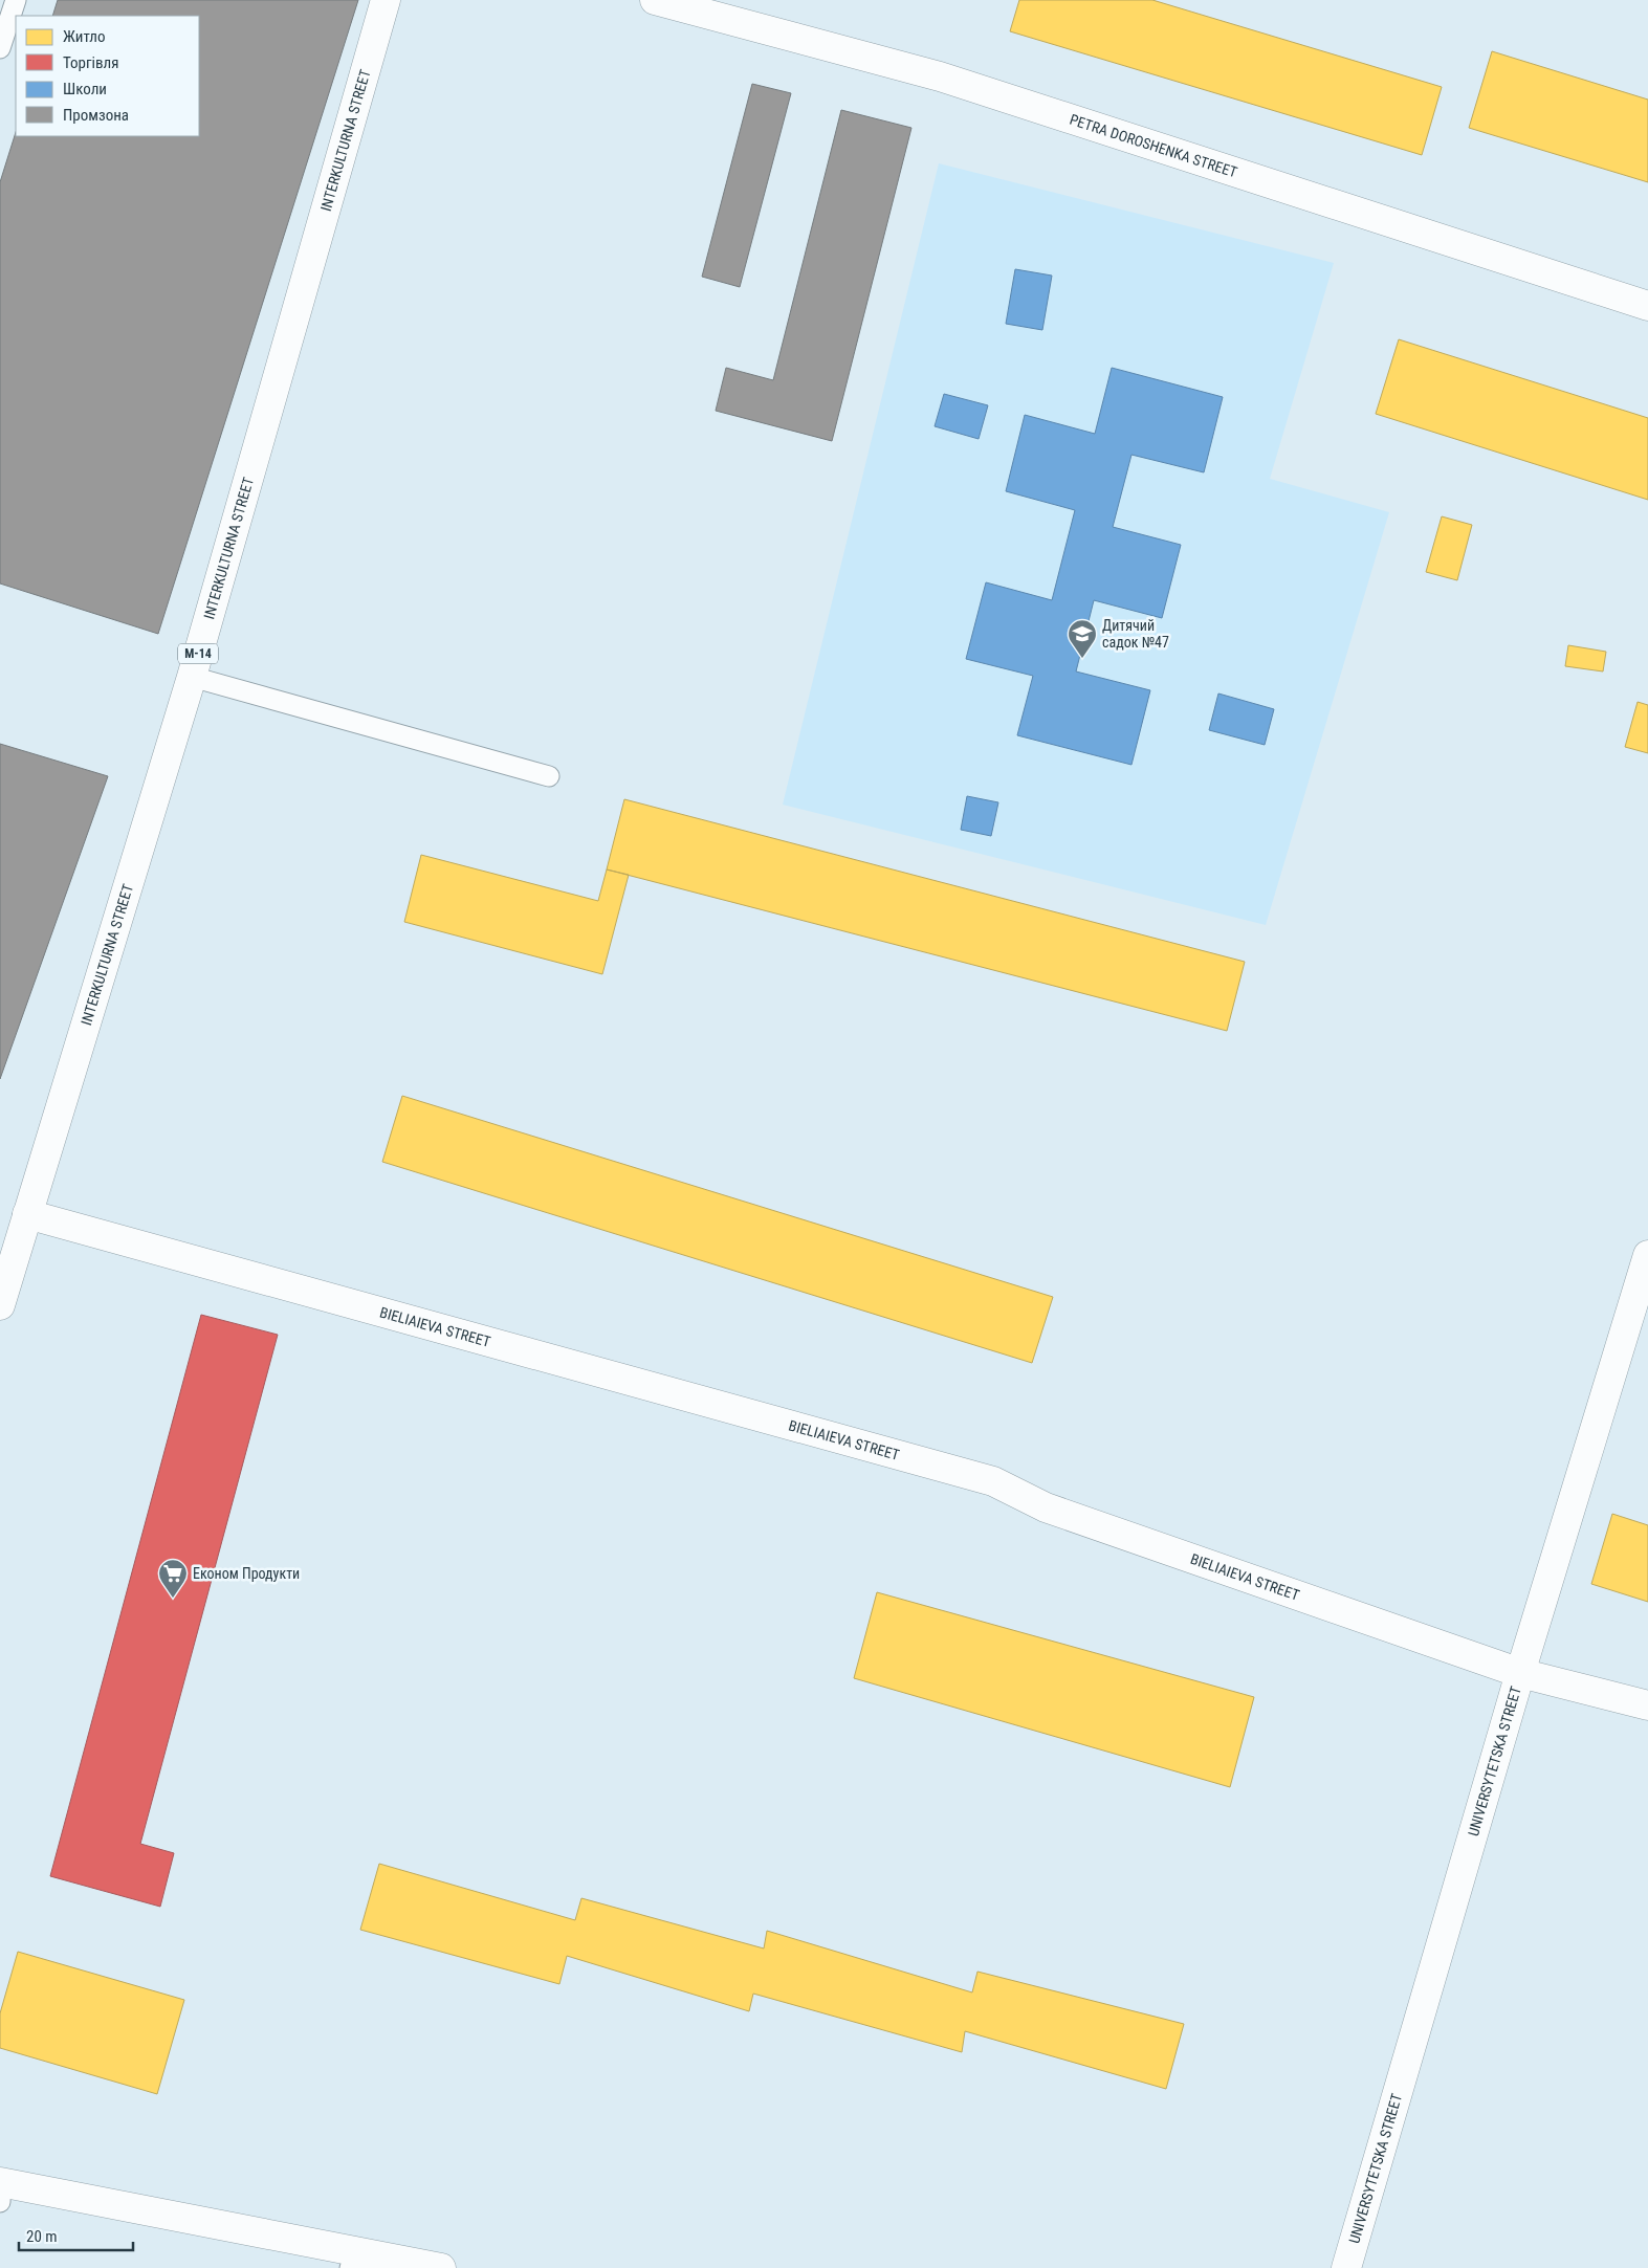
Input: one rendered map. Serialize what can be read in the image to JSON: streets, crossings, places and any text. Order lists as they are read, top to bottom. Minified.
{"streets":{"main road":["INTERKULTURNA STREET","PETRA DOROSHENKA STREET","М-14","BIELIAIEVA STREET","UNIVERSYTETSKA STREET"]},"crossings":[["INTERKULTURNA STREET","BIELIAIEVA STREET"],["BIELIAIEVA STREET","UNIVERSYTETSKA STREET"]],"places":{"school or university":["Дитячий садок №47"],"supermarket":["Економ Продукти"]},"legend":["Житло","Торгівля","Школи","Промзона"],"scale_bar":"20 m"}
